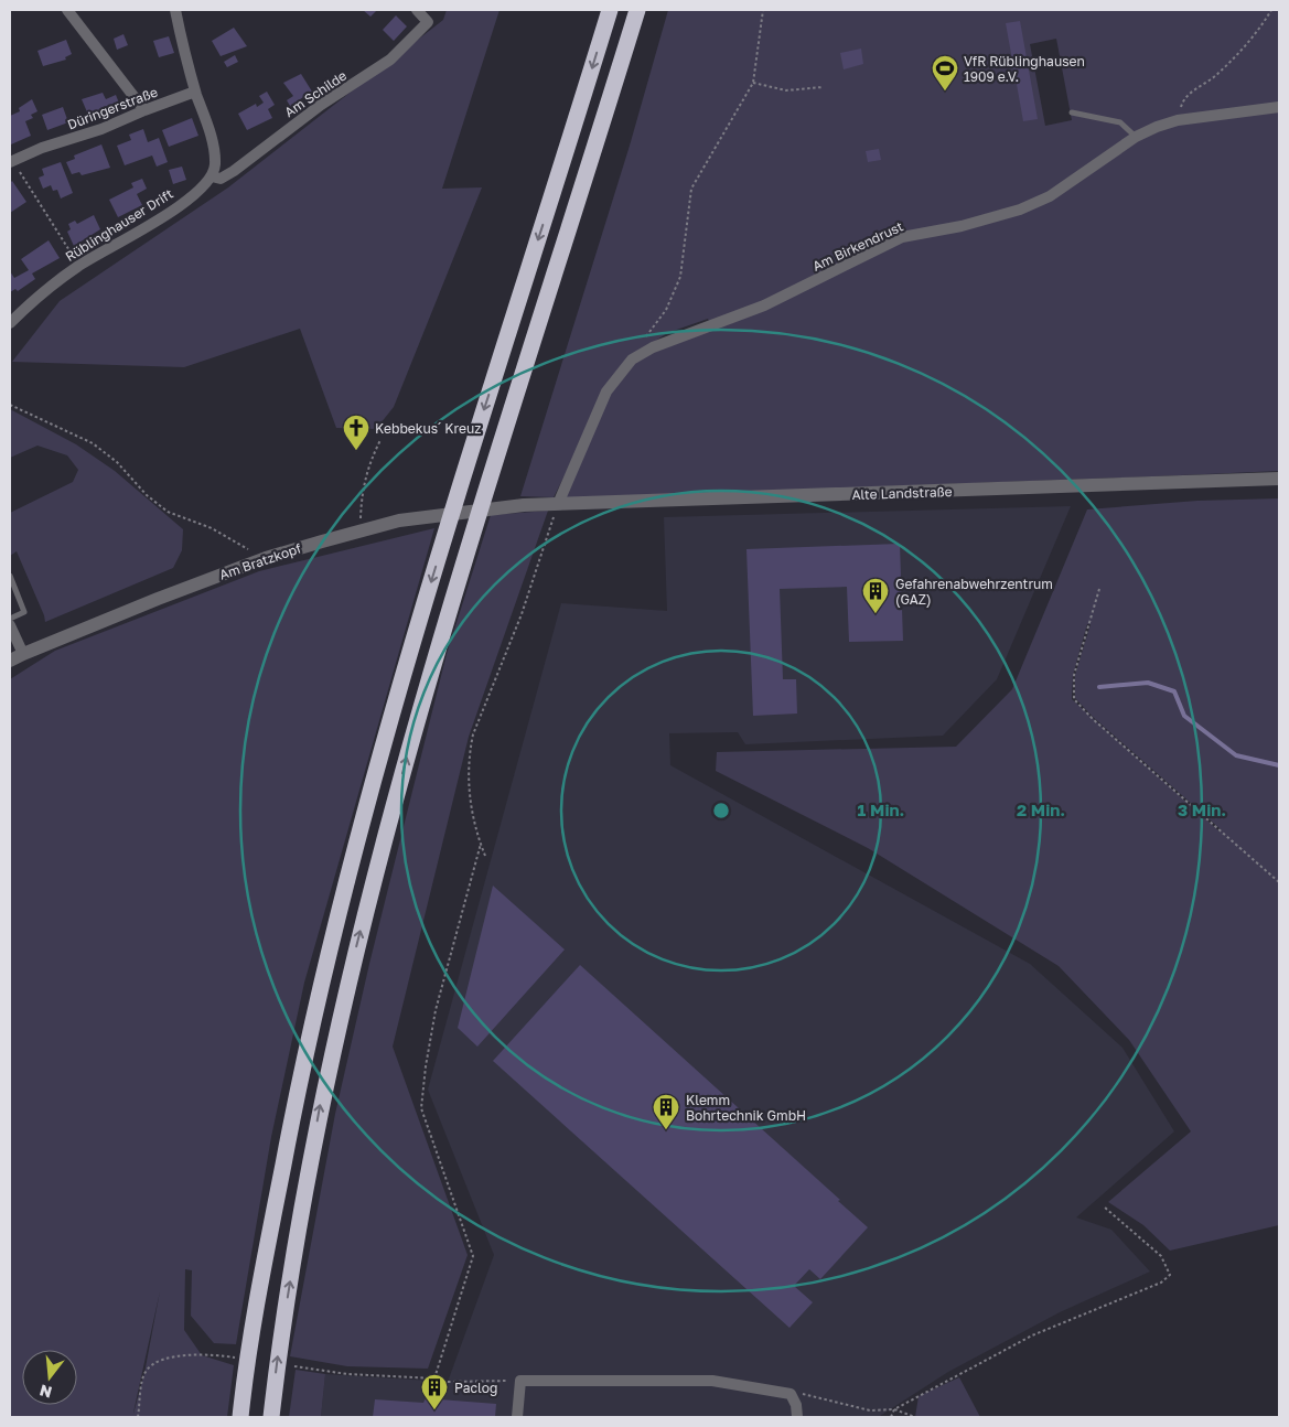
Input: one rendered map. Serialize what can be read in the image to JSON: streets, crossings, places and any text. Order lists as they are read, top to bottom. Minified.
{"streets":{"street":["Am Schilde","Düringerstraße","Rüblinghauser Drift","Am Birkendrust","Alte Landstraße","Am Bratzkopf"]},"crossings":[["Am Schilde","Rüblinghauser Drift"],["Am Birkendrust","Alte Landstraße"],["Alte Landstraße","Am Bratzkopf"]],"places":{"sports":["VfR Rüblinghausen 1909 e.V."],"church":["Kebbekus´ Kreuz"],"building":["Gefahrenabwehrzentrum (GAZ)","Klemm Bohrtechnik GmbH","Paclog"]},"north":"bottom","rings":["1 Min.","2 Min.","3 Min."]}
